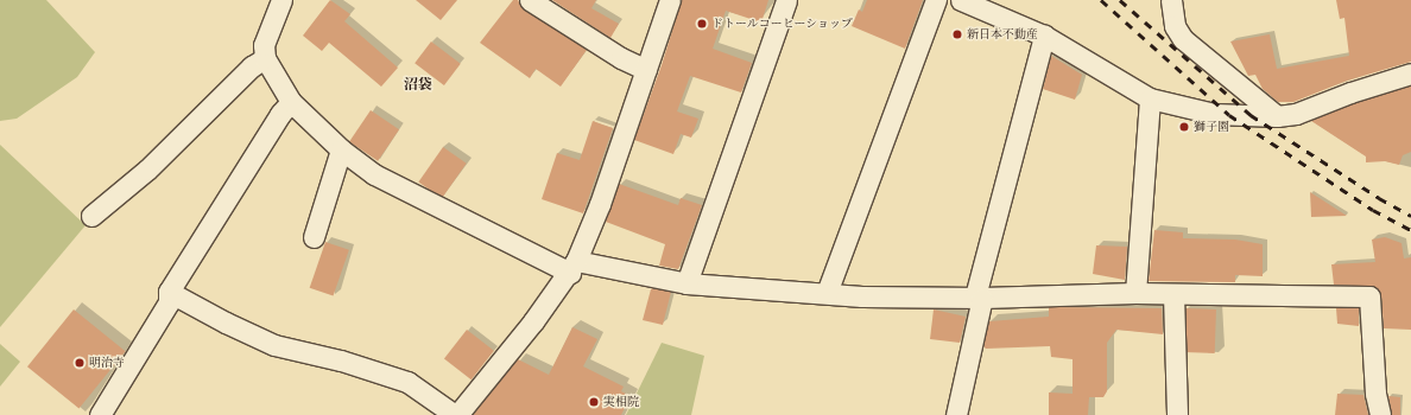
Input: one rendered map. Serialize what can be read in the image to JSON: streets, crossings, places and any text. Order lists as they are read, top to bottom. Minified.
{"districts":["沼袋"],"places":["ドトールコーヒーショップ","新日本不動産","獅子園","明治寺","実相院"]}
